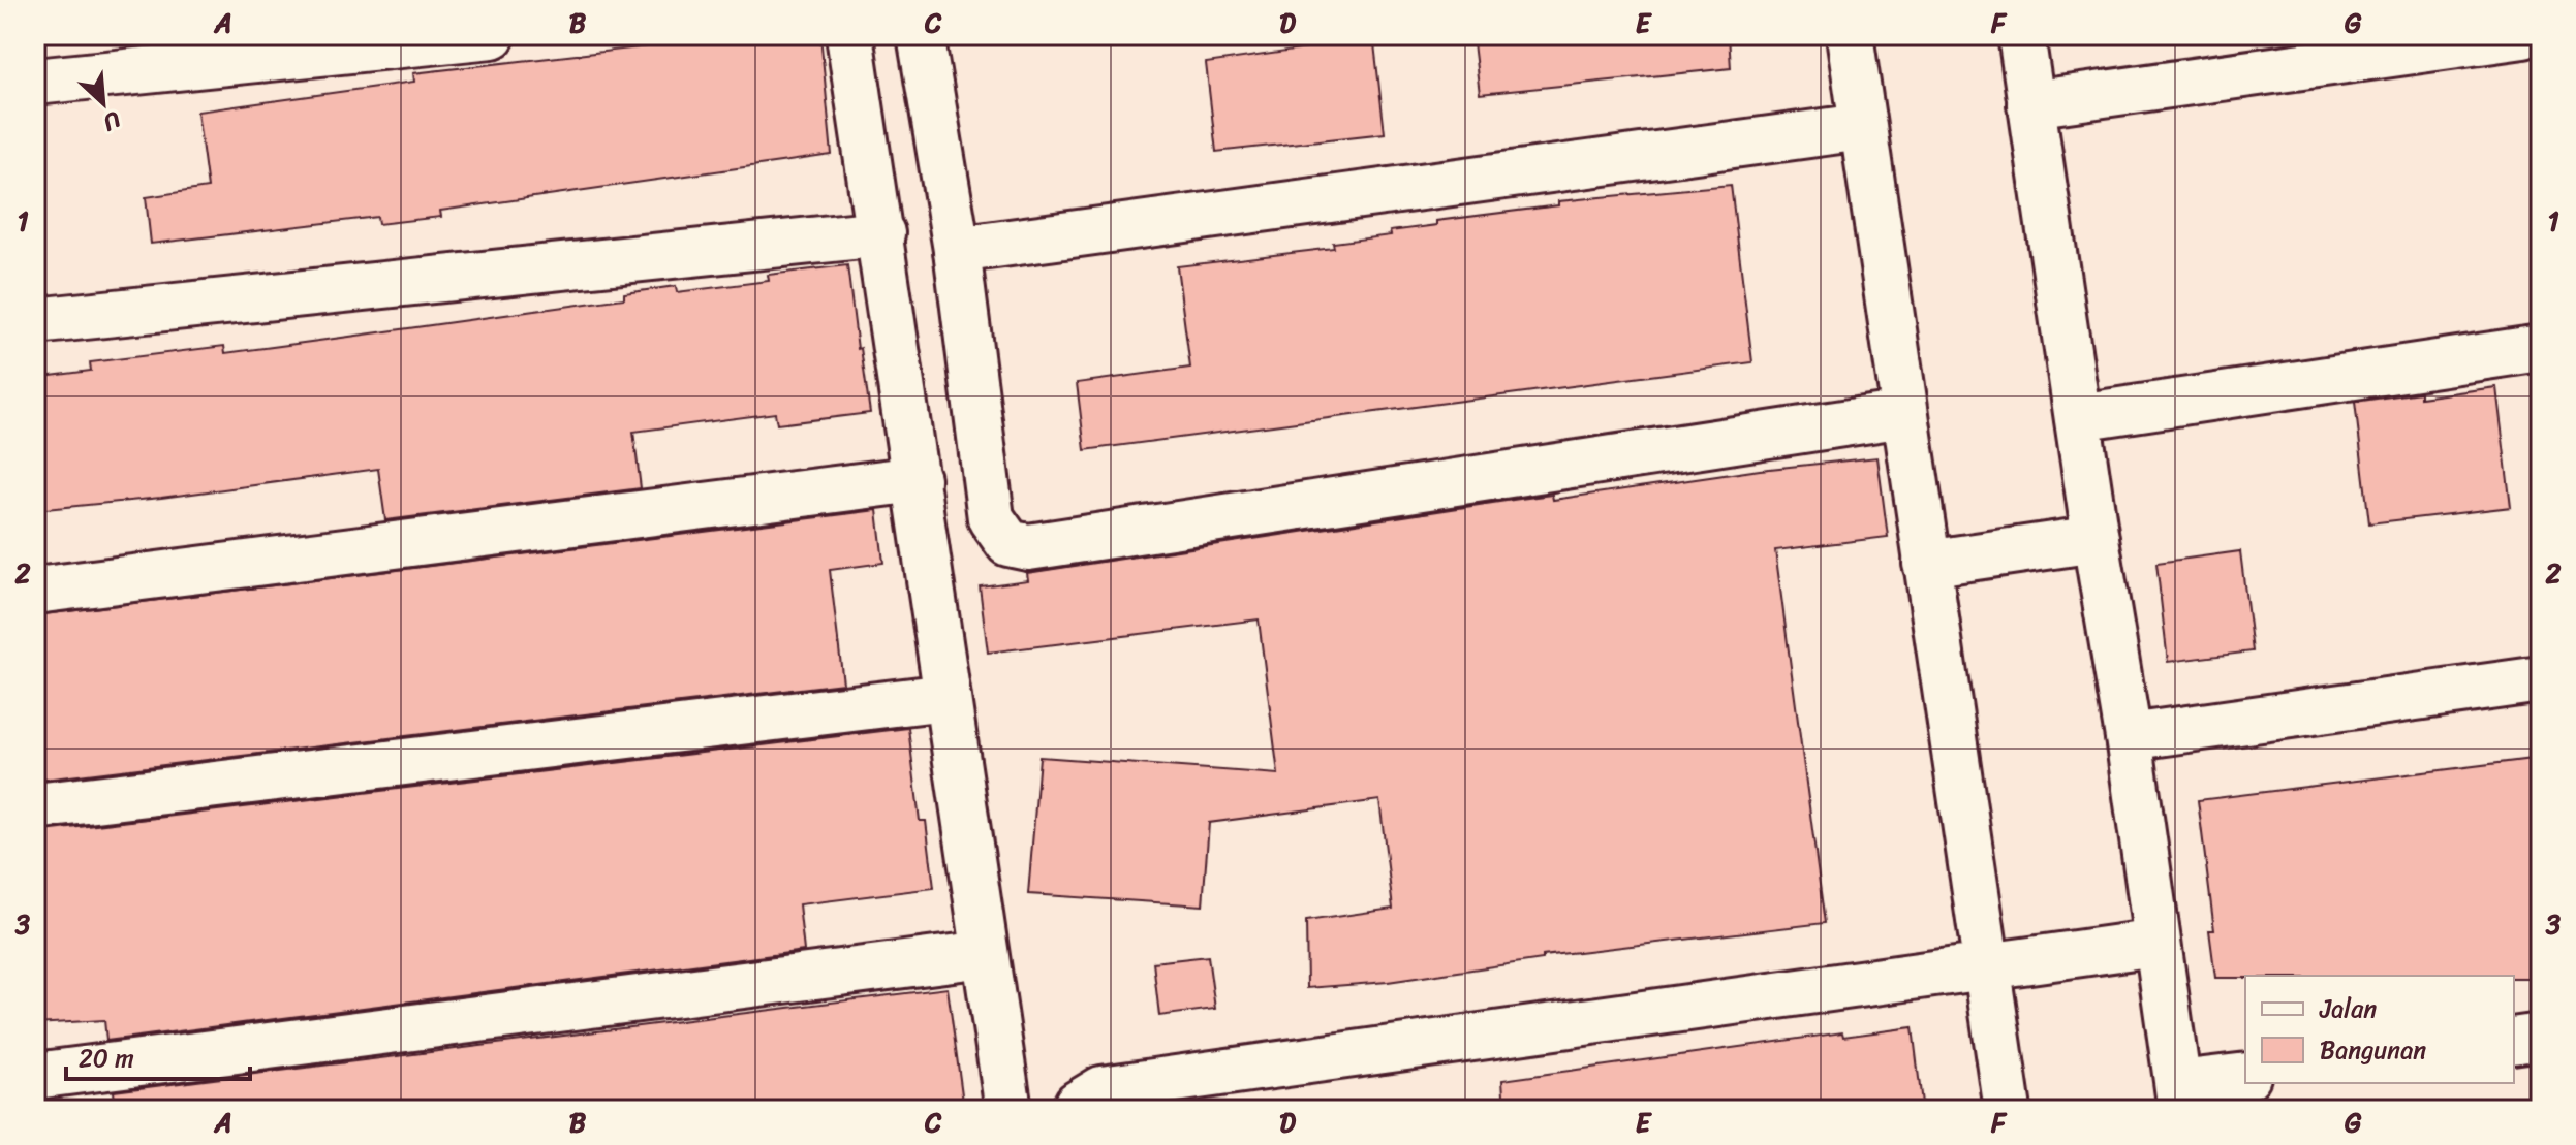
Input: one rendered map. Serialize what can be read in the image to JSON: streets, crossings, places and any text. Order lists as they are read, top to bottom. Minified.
{"legend":["Jalan","Bangunan"],"scale_bar":"20 m","north":"bottom right","grid":{"columns":["A","B","C","D","E","F","G"],"rows":["1","2","3"]}}
